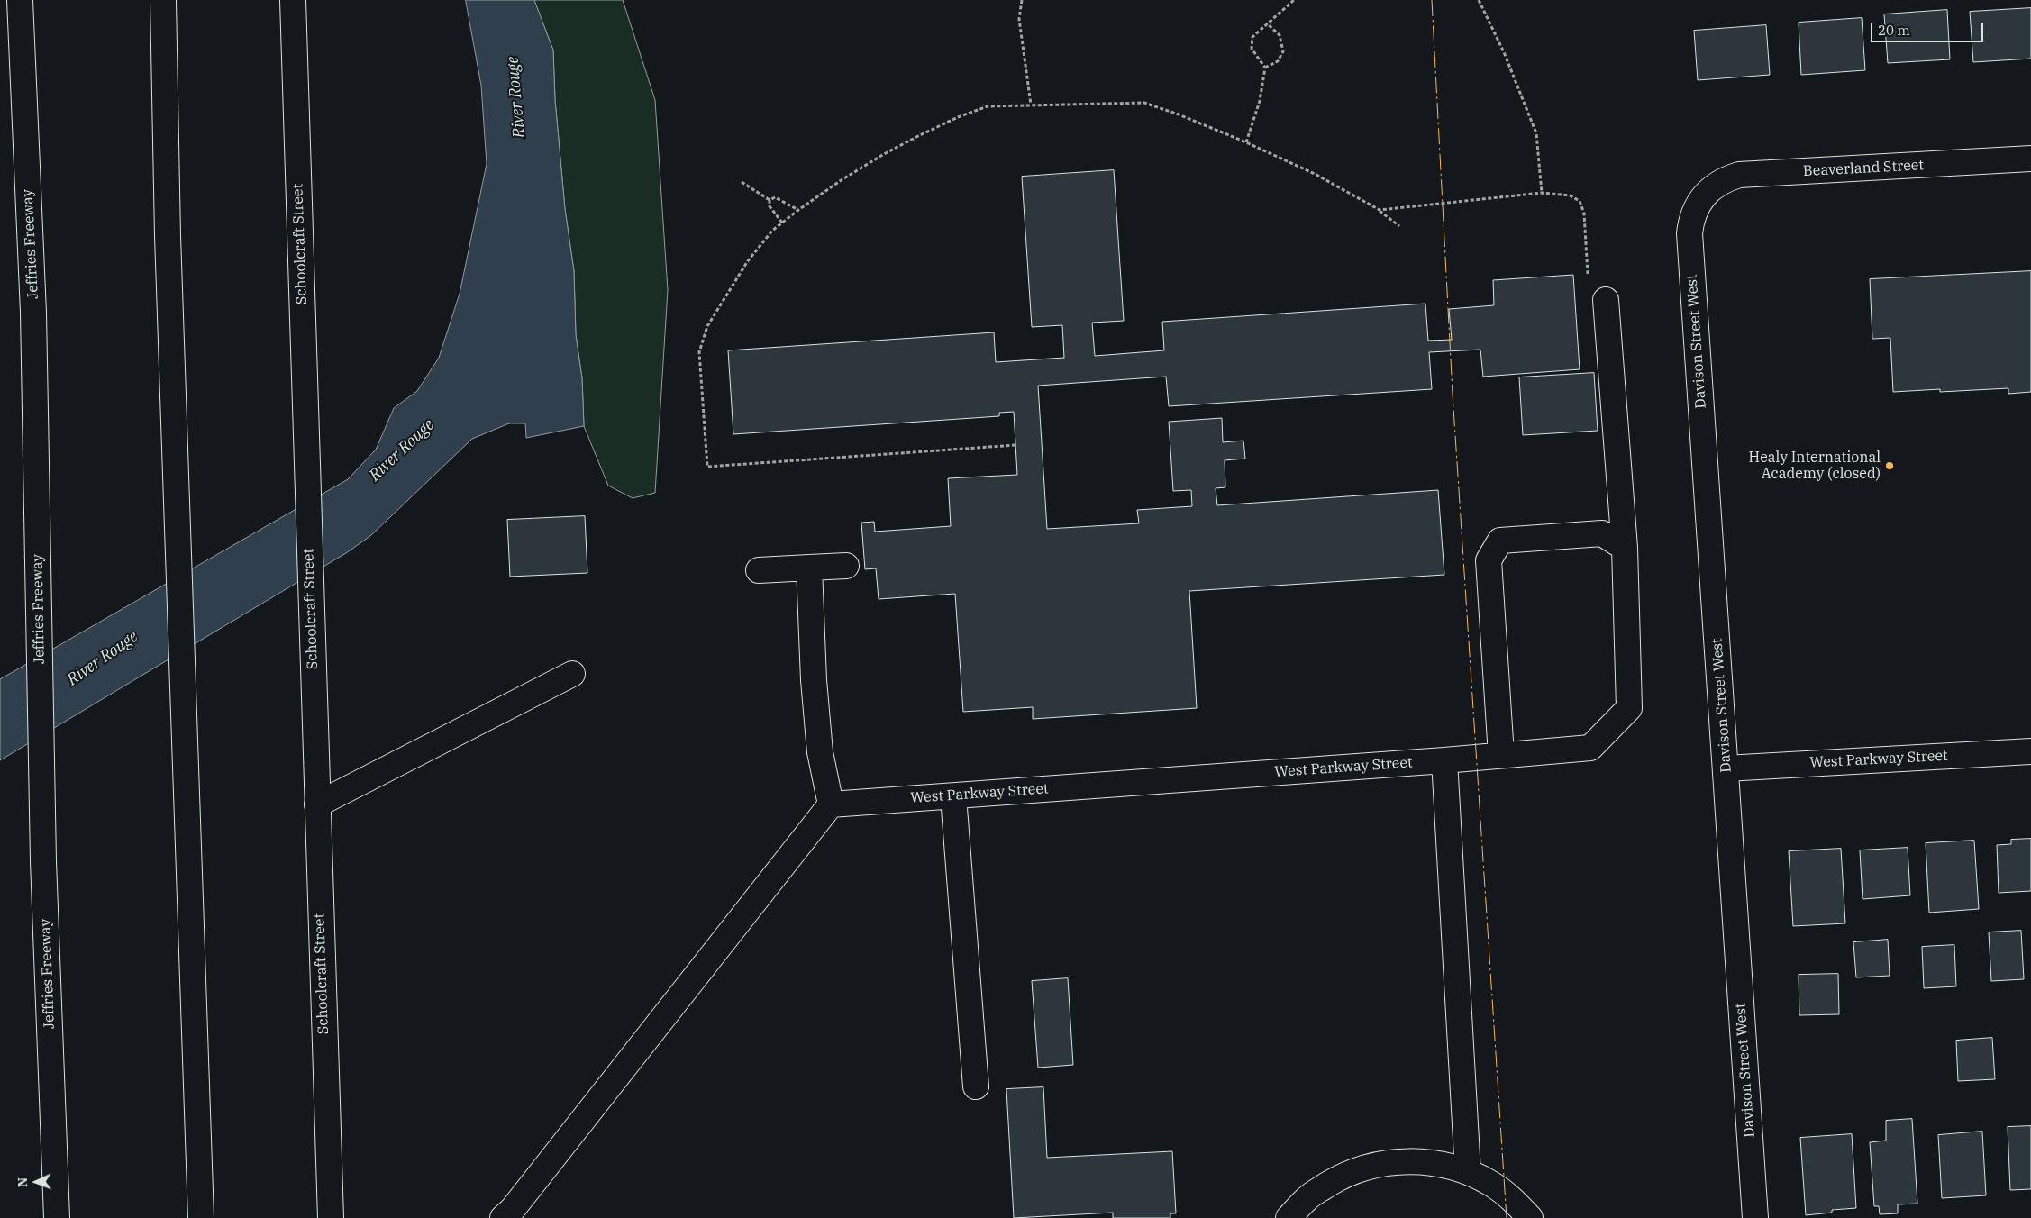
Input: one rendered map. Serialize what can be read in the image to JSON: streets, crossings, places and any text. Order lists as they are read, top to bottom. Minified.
{"streets":{"main road":["Beaverland Street","Jeffries Freeway","Schoolcraft Street","Davison Street West","West Parkway Street"]},"crossings":[["Beaverland Street","Davison Street West"],["Davison Street West","West Parkway Street"]],"water":["River Rouge"],"places":["Healy International Academy (closed)"],"scale_bar":"20 m","north":"left"}
